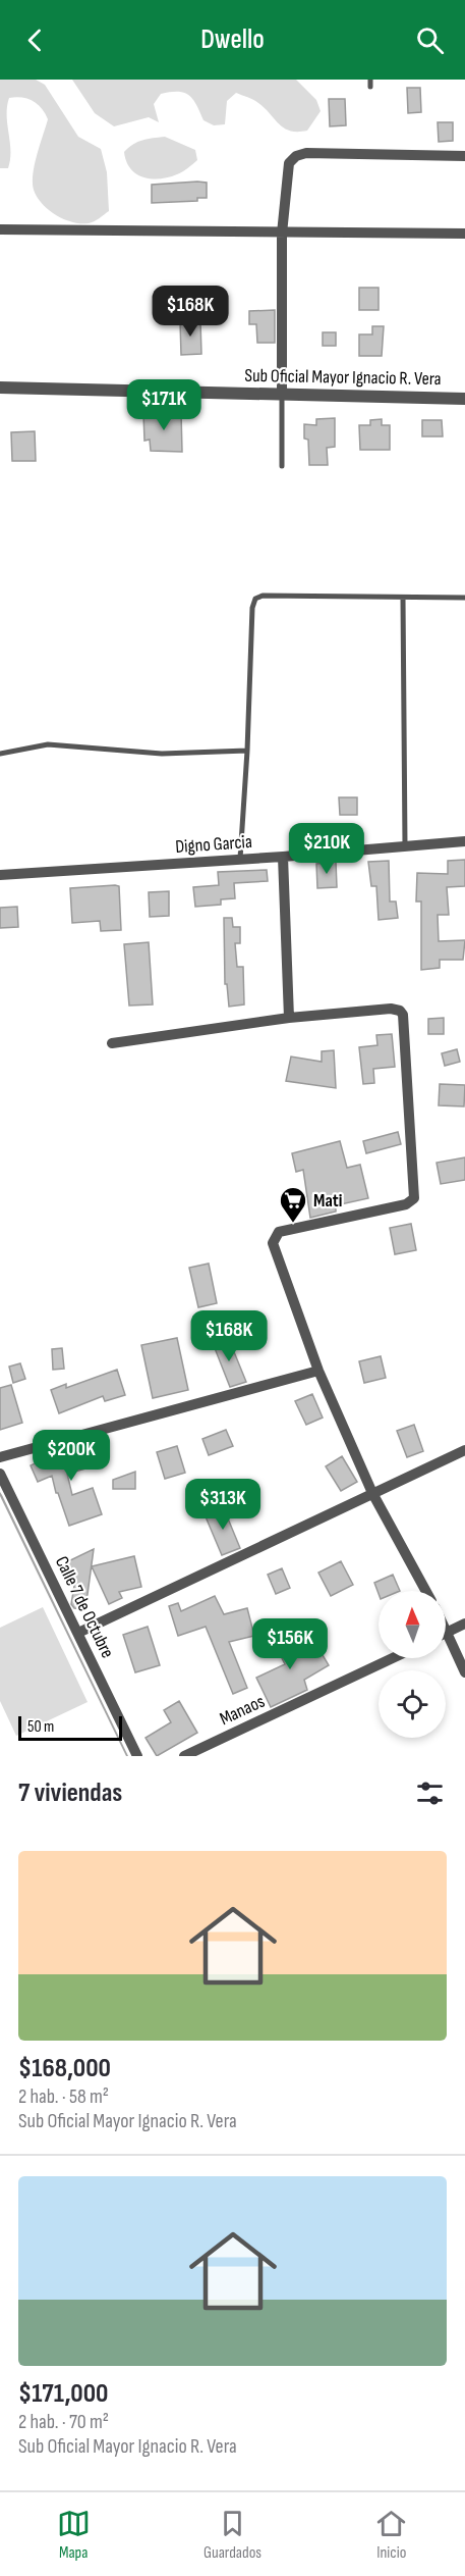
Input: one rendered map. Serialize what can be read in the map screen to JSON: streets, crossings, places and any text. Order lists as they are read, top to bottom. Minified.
{"streets":{"street":["Sub Oficial Mayor Ignacio R. Vera","Digno Garcia","Calle 7 de Octubre","Manaos"]},"places":{"supermarket":["Mati"]},"scale_bar":"50 m","north":"top","page":{"header":"Dwello","price":["$168K","$171K","$210K","$168K","$200K","$313K","$156K"],"scale":"50 m","heading":"7 viviendas","list":[{"name":"$168,000","note":"2 hab. · 58 m² · Sub Oficial Mayor Ignacio R. Vera"},{"name":"$171,000","note":"2 hab. · 70 m² · Sub Oficial Mayor Ignacio R. Vera"}],"tabs":["Mapa","Guardados","Inicio"]}}
